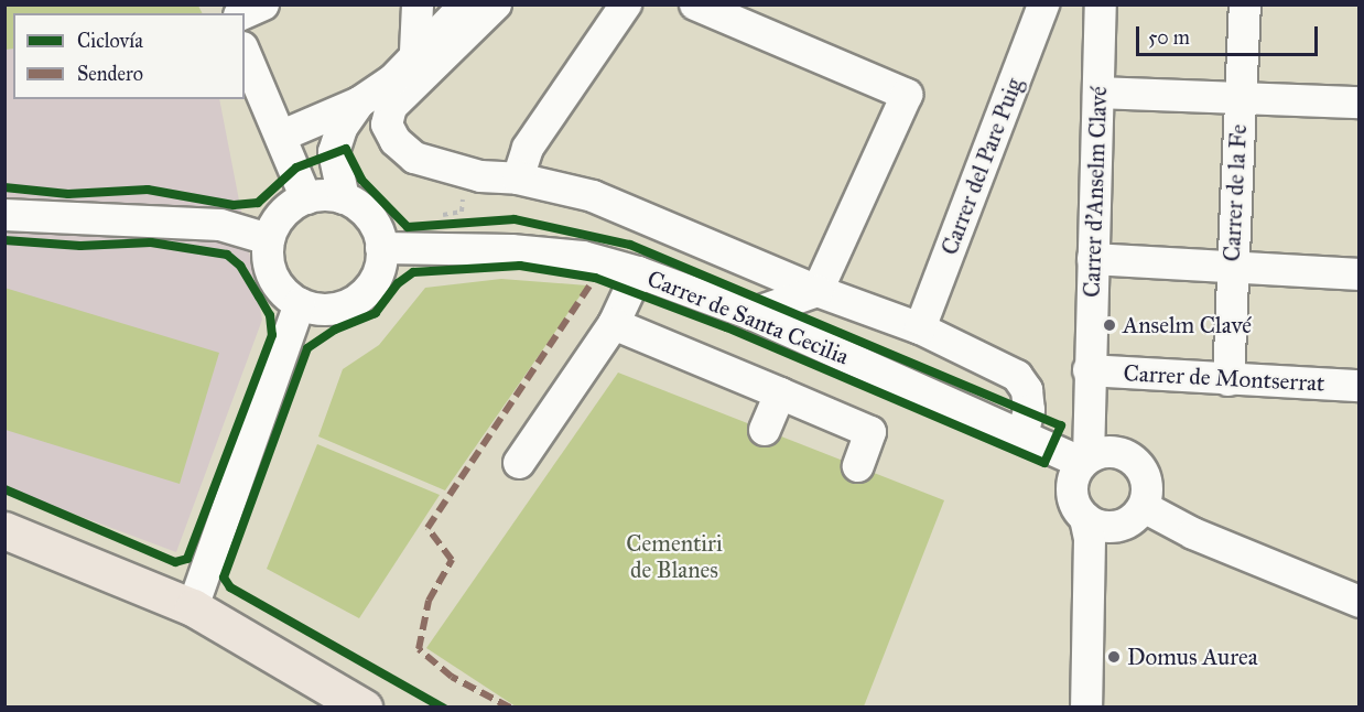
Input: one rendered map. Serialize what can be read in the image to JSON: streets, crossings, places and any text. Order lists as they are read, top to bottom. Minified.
{"streets":{"street":["Carrer del Pare Puig","Carrer d'Anselm Clavé","Carrer de la Fe","Carrer de Santa Cecilia","Carrer de Montserrat"]},"crossings":[["Carrer d'Anselm Clavé","Carrer de Santa Cecilia"],["Carrer d'Anselm Clavé","Carrer de Montserrat"],["Carrer de la Fe","Carrer de Montserrat"]],"parks":["Cementiri de Blanes"],"places":["Anselm Clavé","Domus Aurea"],"legend":["Ciclovía","Sendero"],"scale_bar":"50 m"}
